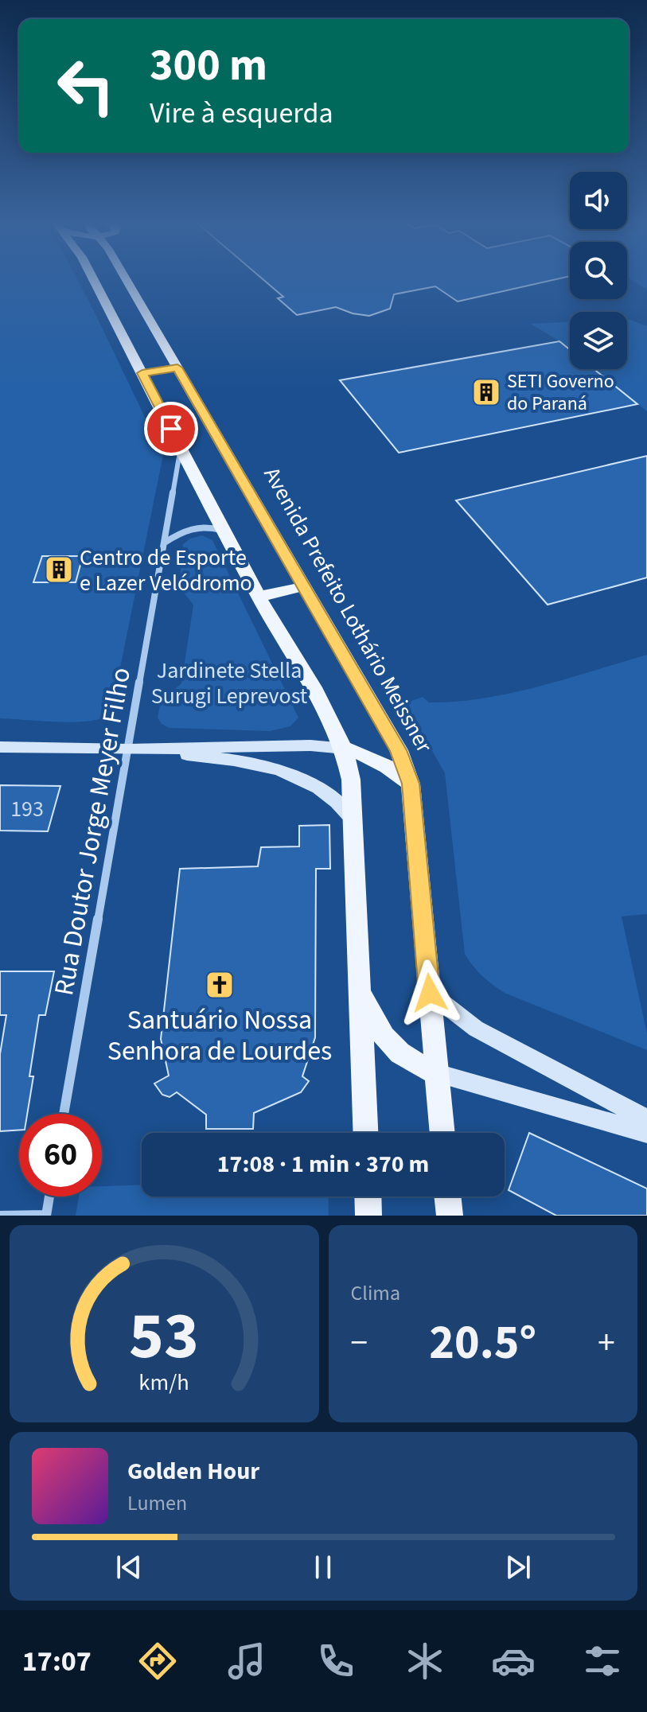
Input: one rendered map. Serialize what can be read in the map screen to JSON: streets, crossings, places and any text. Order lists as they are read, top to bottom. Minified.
{"streets":{"main road":["Avenida Prefeito Lothário Meissner"],"street":["Rua Doutor Jorge Meyer Filho"]},"parks":["Jardinete Stella Surugi Leprevost"],"places":{"building":["SETI Governo do Paraná","Centro de Esporte e Lazer Velódromo"],"church":["Santuário Nossa Senhora de Lourdes"]},"house_numbers":["193"],"page":{"turn":["300 m","Vire à esquerda"],"limit":"60","trip":"17:08 · 1 min · 370 m","tile":"Clima","heat":["−","20.5°","+"],"song":["Golden Hour","Lumen"],"tabs":"17:07","gauge":["53","km/h"]}}
